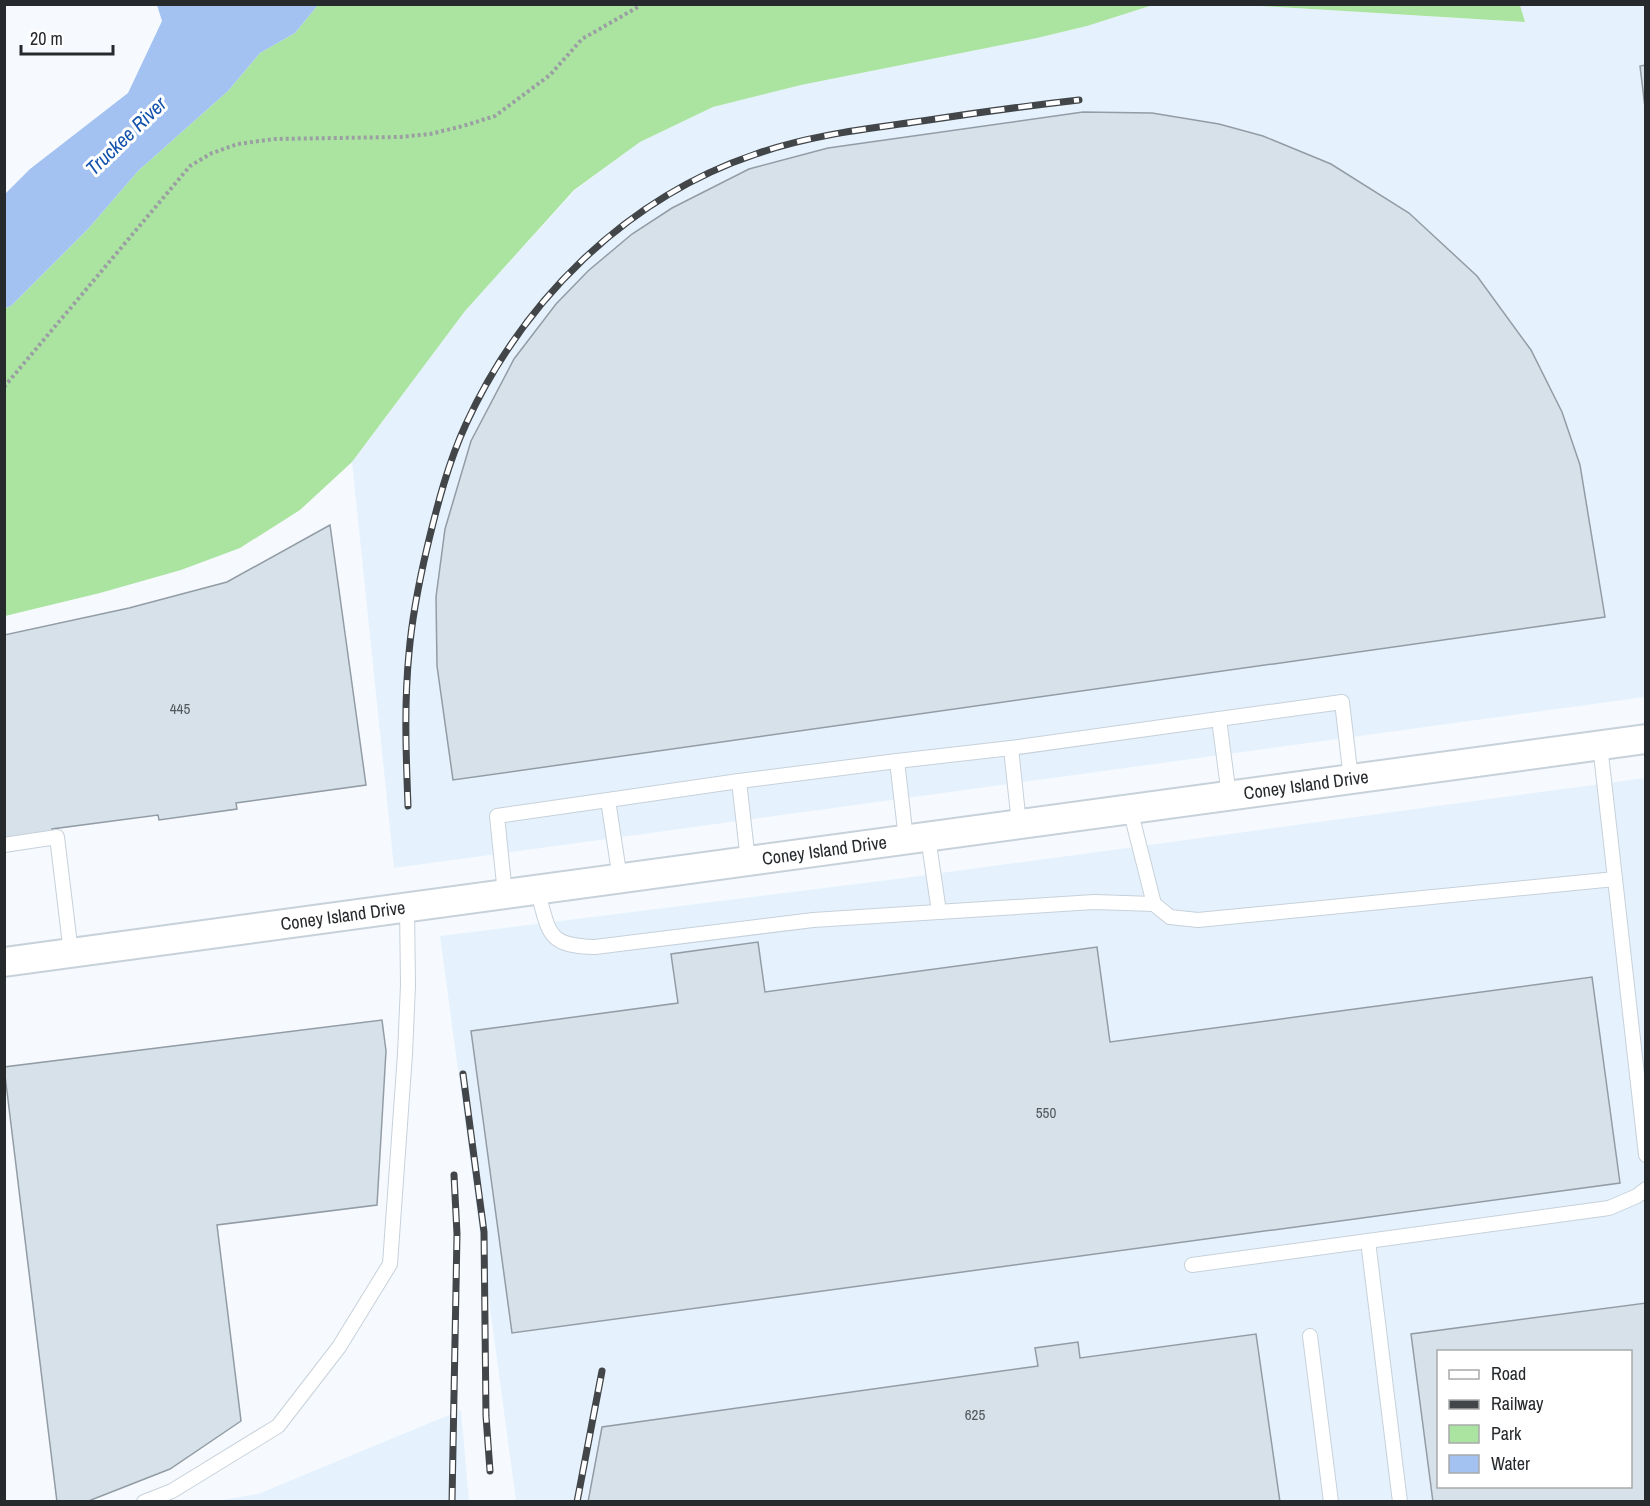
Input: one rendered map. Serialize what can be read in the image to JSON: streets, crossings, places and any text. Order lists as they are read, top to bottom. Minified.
{"streets":{"street":["Coney Island Drive"]},"water":["Truckee River"],"house_numbers":["445","550","625"],"legend":["Road","Railway","Park","Water"],"scale_bar":"20 m"}
